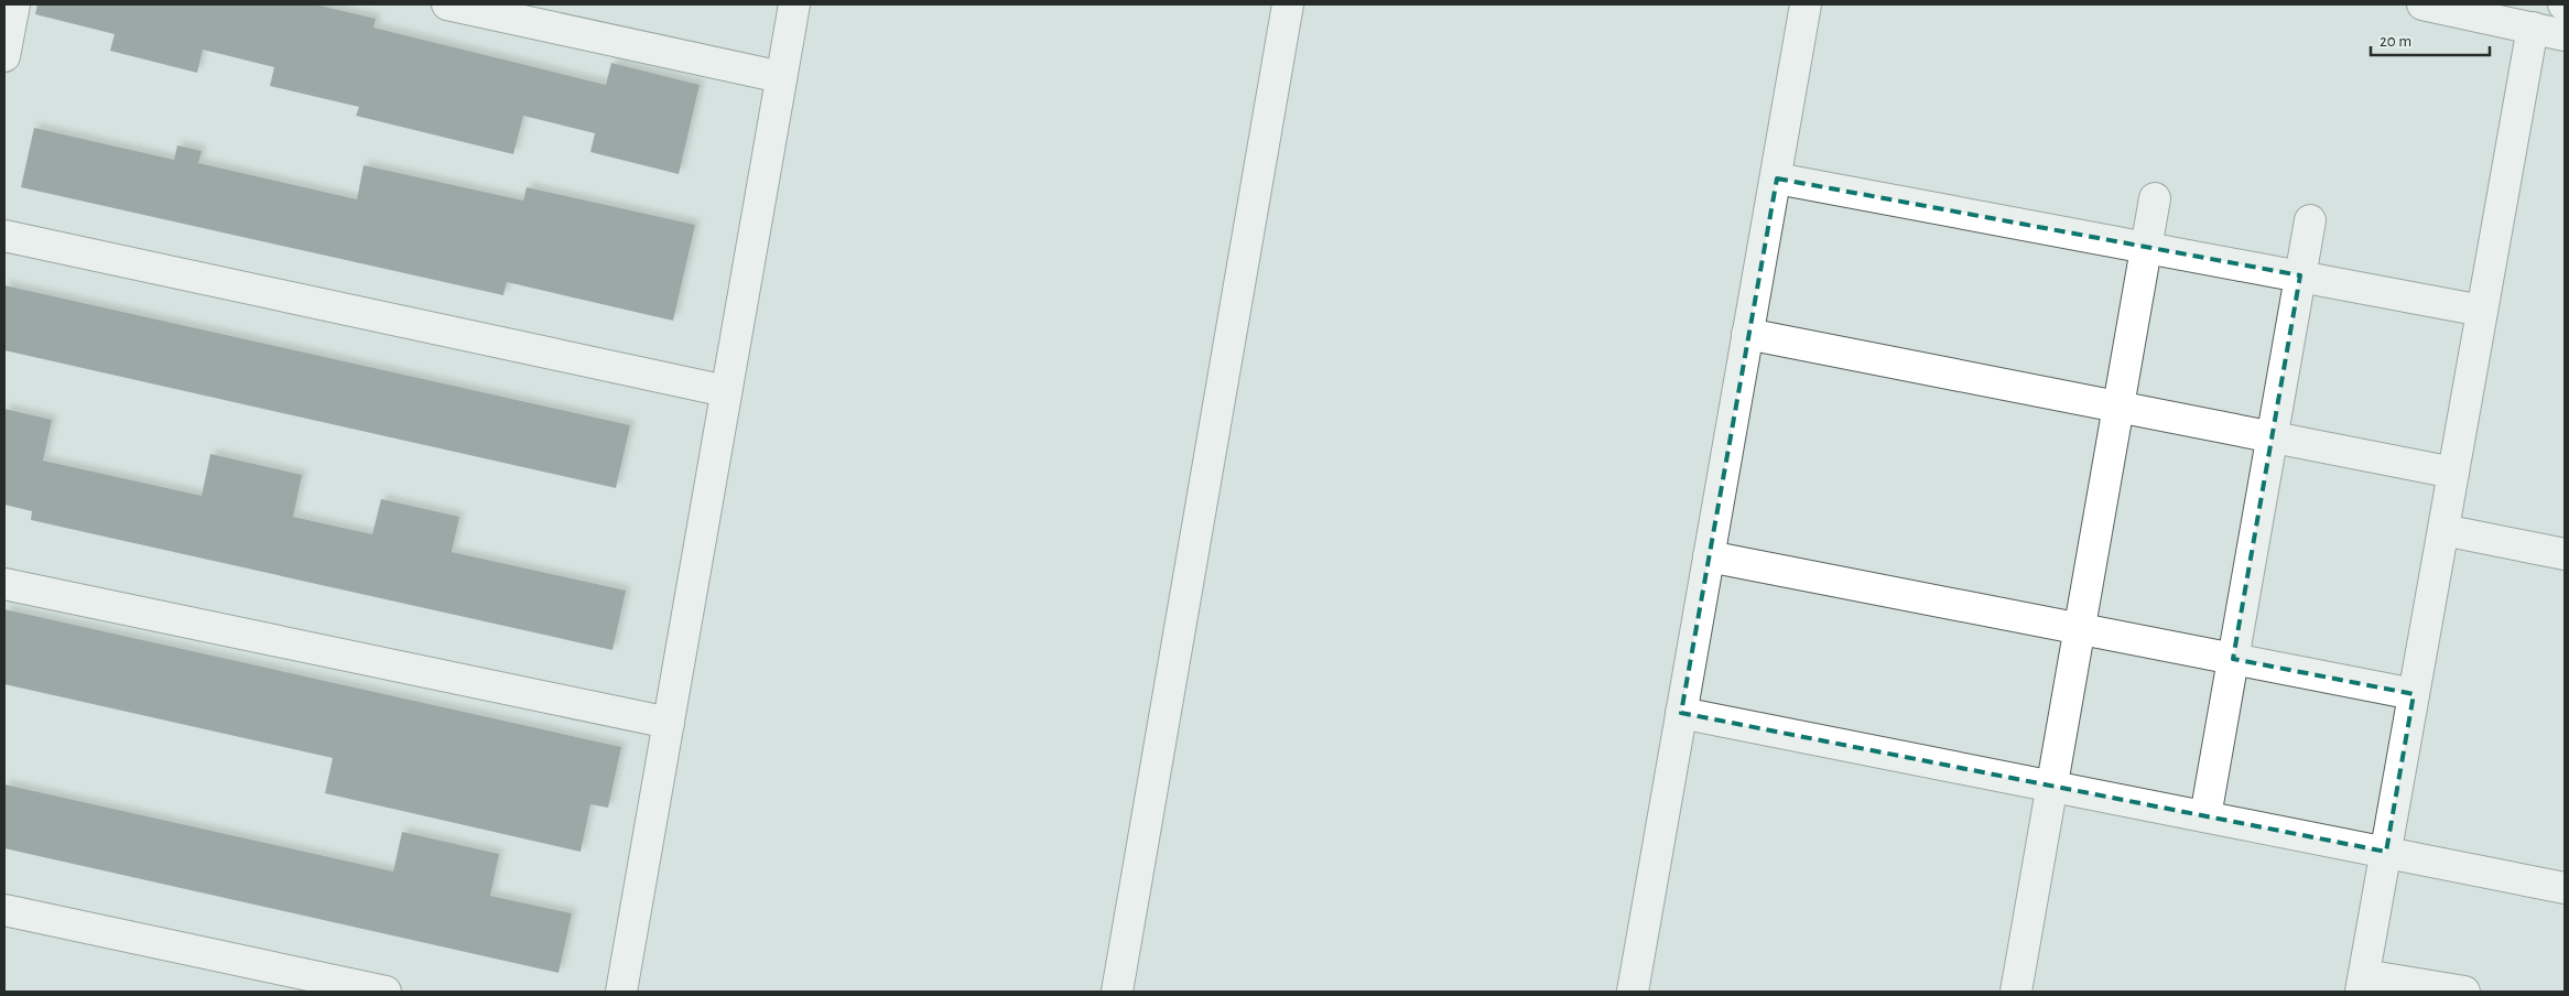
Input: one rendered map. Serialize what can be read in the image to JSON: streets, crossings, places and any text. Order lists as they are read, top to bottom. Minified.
{"scale_bar":"20 m"}
